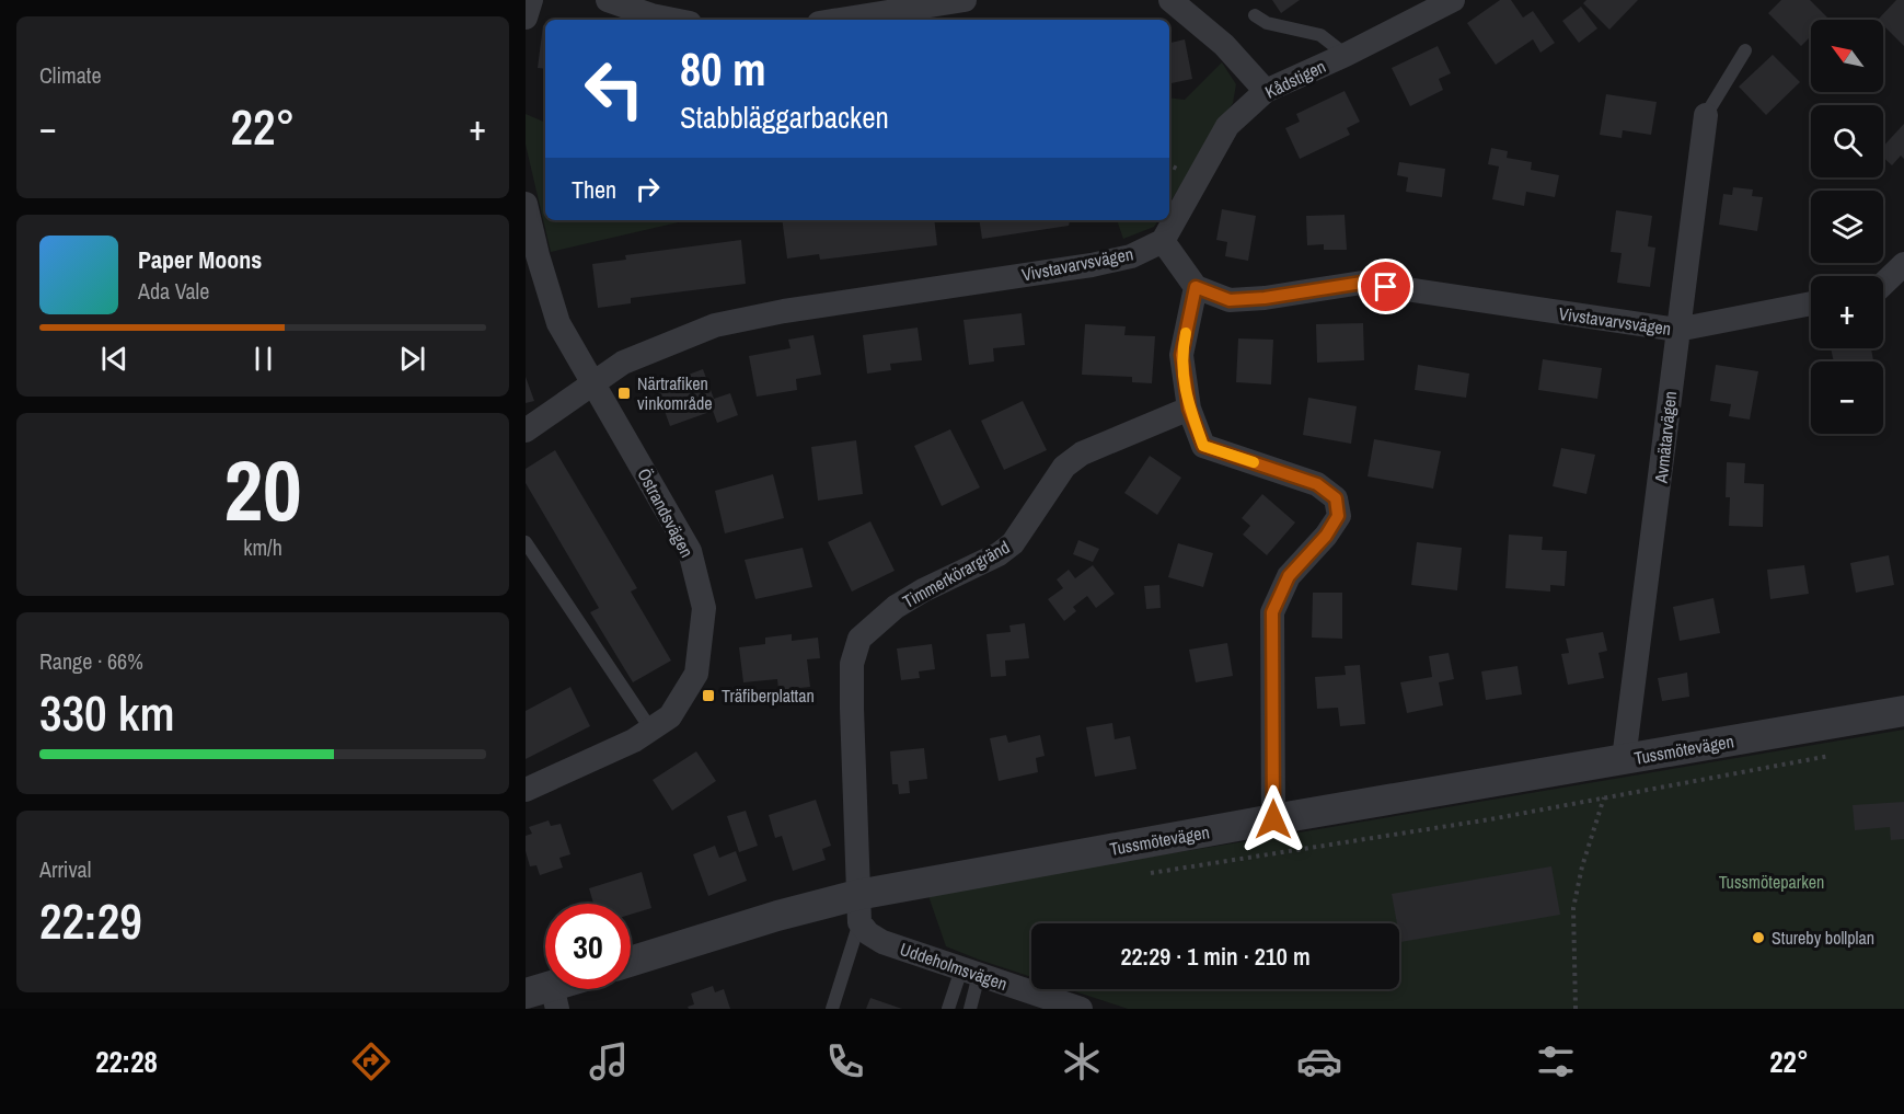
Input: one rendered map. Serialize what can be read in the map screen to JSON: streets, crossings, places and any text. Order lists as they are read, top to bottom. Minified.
{"streets":{"street":["Kådstigen","Vivstavarvsvägen","Avmätarvägen","Östrandsvägen","Timmerkörargränd","Tussmötevägen","Uddeholmsvägen"]},"crossings":[["Kådstigen","Vivstavarvsvägen"],["Vivstavarvsvägen","Avmätarvägen"],["Vivstavarvsvägen","Östrandsvägen"],["Avmätarvägen","Tussmötevägen"],["Timmerkörargränd","Tussmötevägen"],["Timmerkörargränd","Uddeholmsvägen"],["Tussmötevägen","Uddeholmsvägen"]],"parks":["Tussmöteparken"],"places":{"transit":["Närtrafiken vinkområde","Träfiberplattan"],"other":["Stureby bollplan"]},"north":"top left","page":{"tile":["Climate",["20","km/h"],["Range · 66%","330 km"],["Arrival","22:29"]],"map_buttons":["+","−"],"turn":["80 m","Stabbläggarbacken"],"heat":["−","22°","+"],"then":"Then","song":["Paper Moons","Ada Vale"],"limit":"30","trip":"22:29 · 1 min · 210 m","tabs":["22:28","22°"]}}
